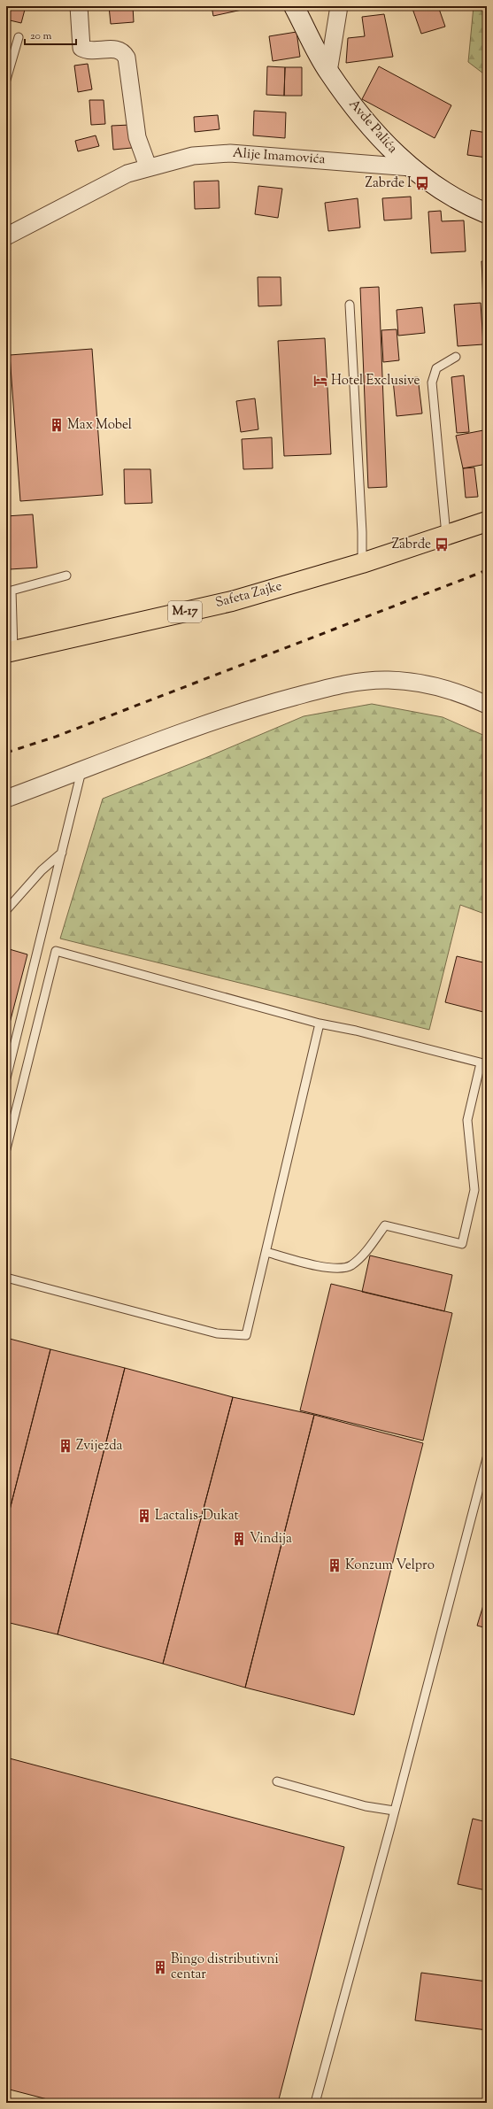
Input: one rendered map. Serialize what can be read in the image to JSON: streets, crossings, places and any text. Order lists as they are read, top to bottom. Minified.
{"streets":{"main road":["Safeta Zajke","M-17"],"street":["Avde Palića","Alije Imamovića"]},"crossings":[["Avde Palića","Alije Imamovića"]],"places":{"bus stop":["Zabrđe I","Zabrđe"],"hotel":["Hotel Exclusive"],"building":["Max Mobel","Zvijezda","Lactalis-Dukat","Vindija","Konzum Velpro","Bingo distributivni centar"]},"scale_bar":"20 m"}
